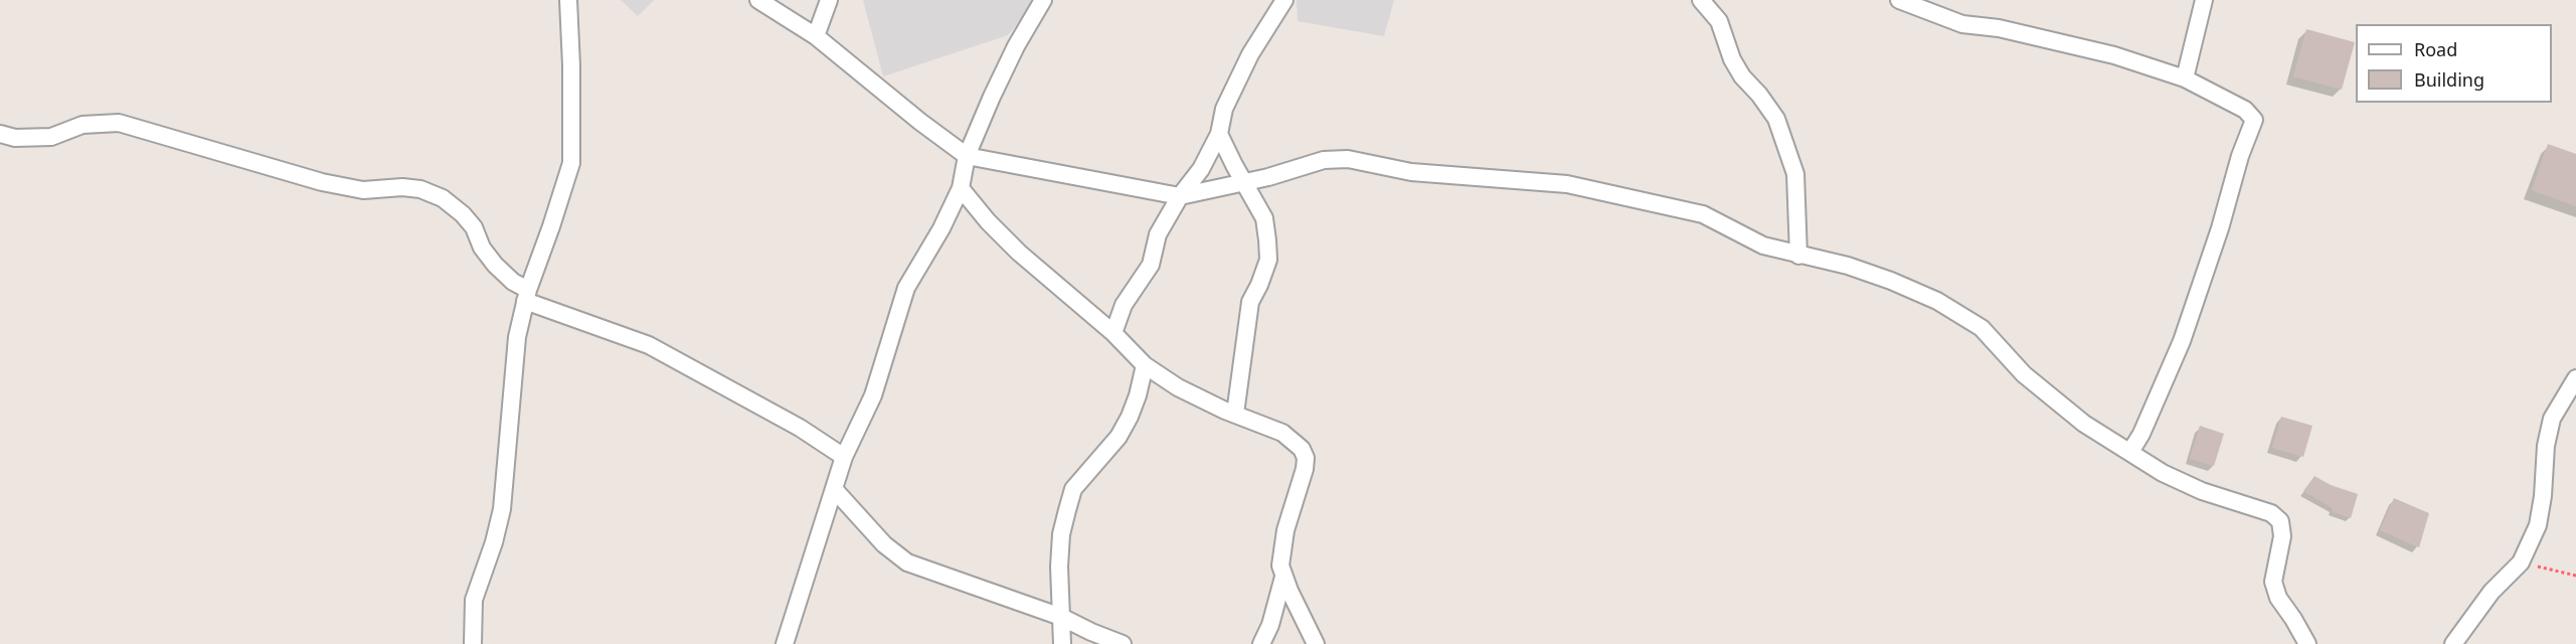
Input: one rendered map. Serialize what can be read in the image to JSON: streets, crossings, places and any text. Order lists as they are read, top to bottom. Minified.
{"legend":["Road","Building"]}
